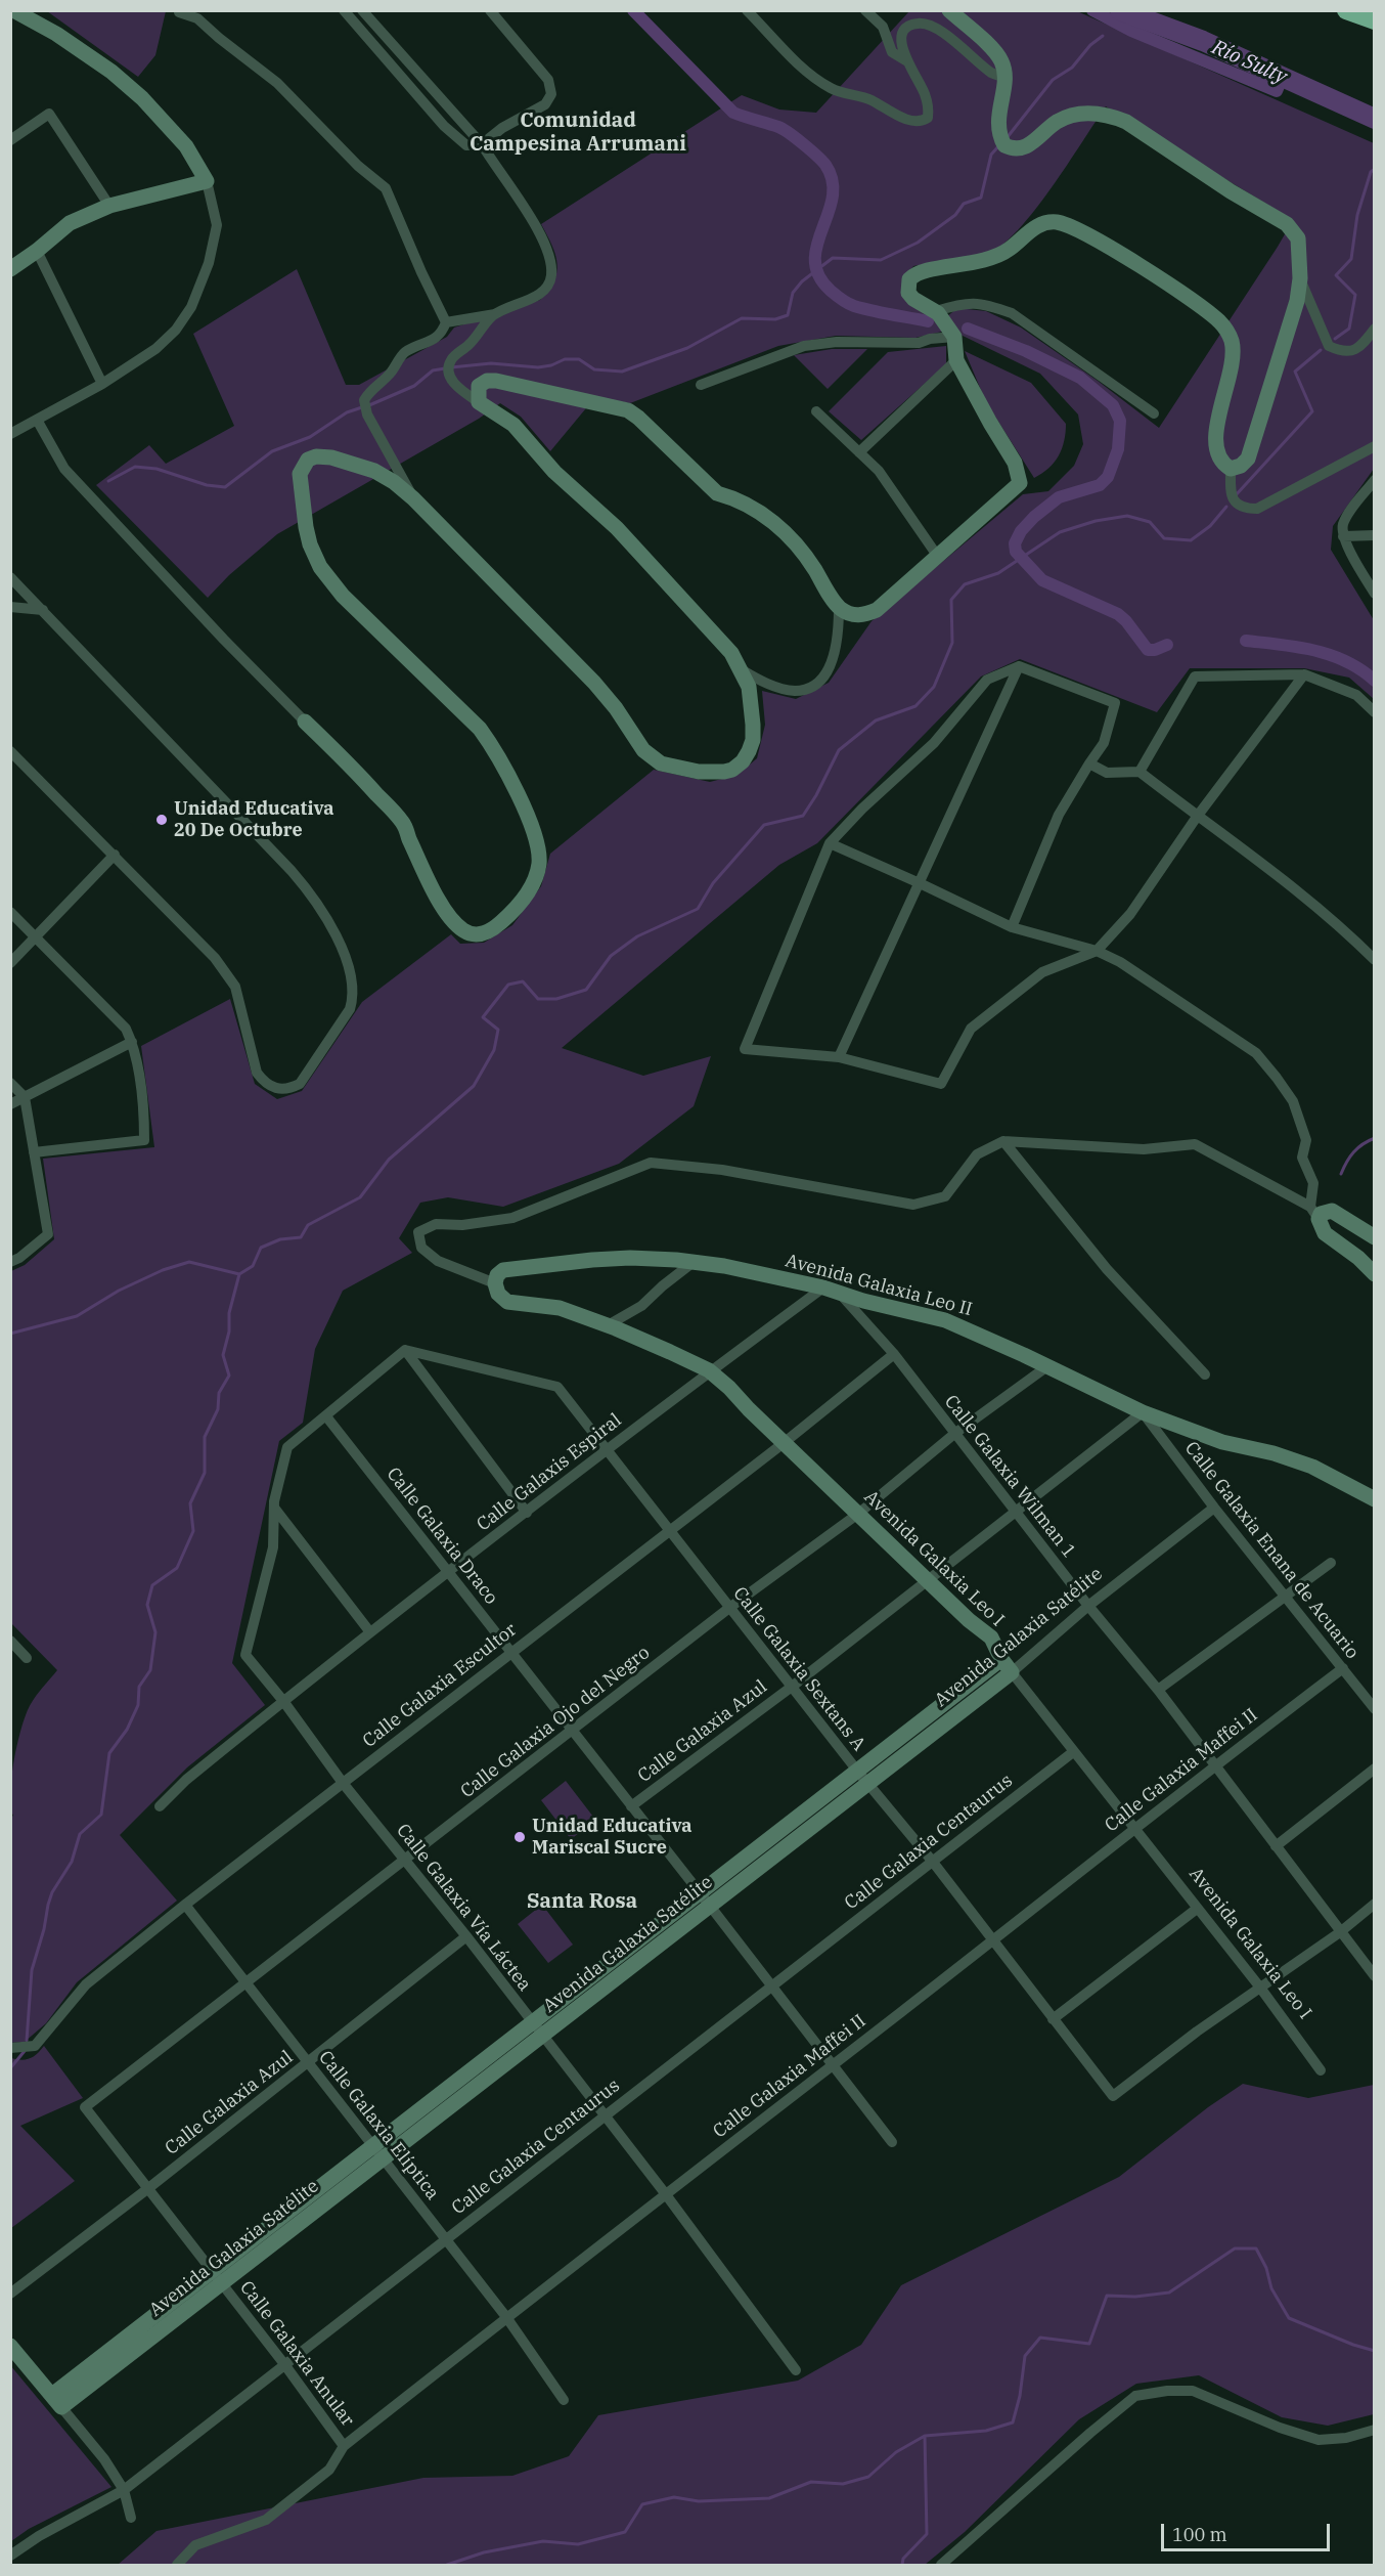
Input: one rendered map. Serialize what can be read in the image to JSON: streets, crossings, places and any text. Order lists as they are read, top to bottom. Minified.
{"streets":{"street":["Avenida Galaxia Leo II","Calle Galaxis Espiral","Calle Galaxia Wilman 1","Calle Galaxia Draco","Calle Galaxia Enana de Acuario","Avenida Galaxia Leo I","Avenida Galaxia Satélite","Calle Galaxia Sextans A","Calle Galaxia Escultor","Calle Galaxia Ojo del Negro","Calle Galaxia Azul","Calle Galaxia Maffei II","Calle Galaxia Centaurus","Calle Galaxia Vía Láctea","Calle Galaxia Elíptica","Calle Galaxia Anular"]},"crossings":[["Avenida Galaxia Leo II","Calle Galaxis Espiral"],["Avenida Galaxia Leo II","Calle Galaxia Wilman 1"],["Avenida Galaxia Leo II","Calle Galaxia Enana de Acuario"],["Avenida Galaxia Leo II","Avenida Galaxia Leo I"],["Avenida Galaxia Leo II","Calle Galaxia Ojo del Negro"],["Avenida Galaxia Leo II","Calle Galaxia Azul"],["Calle Galaxis Espiral","Calle Galaxia Draco"],["Calle Galaxis Espiral","Avenida Galaxia Leo I"],["Calle Galaxis Espiral","Calle Galaxia Sextans A"],["Calle Galaxis Espiral","Calle Galaxia Vía Láctea"],["Calle Galaxia Wilman 1","Avenida Galaxia Satélite"],["Calle Galaxia Wilman 1","Calle Galaxia Escultor"],["Calle Galaxia Wilman 1","Calle Galaxia Ojo del Negro"],["Calle Galaxia Wilman 1","Calle Galaxia Azul"],["Calle Galaxia Wilman 1","Calle Galaxia Maffei II"],["Calle Galaxia Draco","Avenida Galaxia Satélite"],["Calle Galaxia Draco","Calle Galaxia Escultor"],["Calle Galaxia Draco","Calle Galaxia Ojo del Negro"],["Calle Galaxia Draco","Calle Galaxia Azul"],["Calle Galaxia Draco","Calle Galaxia Maffei II"],["Calle Galaxia Draco","Calle Galaxia Centaurus"],["Calle Galaxia Enana de Acuario","Avenida Galaxia Satélite"],["Calle Galaxia Enana de Acuario","Calle Galaxia Azul"],["Calle Galaxia Enana de Acuario","Calle Galaxia Maffei II"],["Avenida Galaxia Leo I","Avenida Galaxia Satélite"],["Avenida Galaxia Leo I","Calle Galaxia Sextans A"],["Avenida Galaxia Leo I","Calle Galaxia Escultor"],["Avenida Galaxia Leo I","Calle Galaxia Ojo del Negro"],["Avenida Galaxia Leo I","Calle Galaxia Azul"],["Avenida Galaxia Leo I","Calle Galaxia Maffei II"],["Avenida Galaxia Leo I","Calle Galaxia Centaurus"],["Avenida Galaxia Satélite","Calle Galaxia Sextans A"],["Avenida Galaxia Satélite","Calle Galaxia Vía Láctea"],["Avenida Galaxia Satélite","Calle Galaxia Elíptica"],["Avenida Galaxia Satélite","Calle Galaxia Anular"],["Calle Galaxia Sextans A","Calle Galaxia Escultor"],["Calle Galaxia Sextans A","Calle Galaxia Ojo del Negro"],["Calle Galaxia Sextans A","Calle Galaxia Azul"],["Calle Galaxia Sextans A","Calle Galaxia Maffei II"],["Calle Galaxia Sextans A","Calle Galaxia Centaurus"],["Calle Galaxia Escultor","Calle Galaxia Vía Láctea"],["Calle Galaxia Escultor","Calle Galaxia Elíptica"],["Calle Galaxia Ojo del Negro","Calle Galaxia Vía Láctea"],["Calle Galaxia Ojo del Negro","Calle Galaxia Elíptica"],["Calle Galaxia Ojo del Negro","Calle Galaxia Anular"],["Calle Galaxia Azul","Calle Galaxia Vía Láctea"],["Calle Galaxia Azul","Calle Galaxia Elíptica"],["Calle Galaxia Azul","Calle Galaxia Anular"],["Calle Galaxia Maffei II","Calle Galaxia Vía Láctea"],["Calle Galaxia Maffei II","Calle Galaxia Elíptica"],["Calle Galaxia Maffei II","Calle Galaxia Anular"],["Calle Galaxia Centaurus","Calle Galaxia Vía Láctea"],["Calle Galaxia Centaurus","Calle Galaxia Elíptica"],["Calle Galaxia Centaurus","Calle Galaxia Anular"]],"districts":["Comunidad Campesina Arrumani","Santa Rosa"],"water":["Río Sulty"],"places":["Unidad Educativa 20 De Octubre","Unidad Educativa Mariscal Sucre"],"scale_bar":"100 m"}
